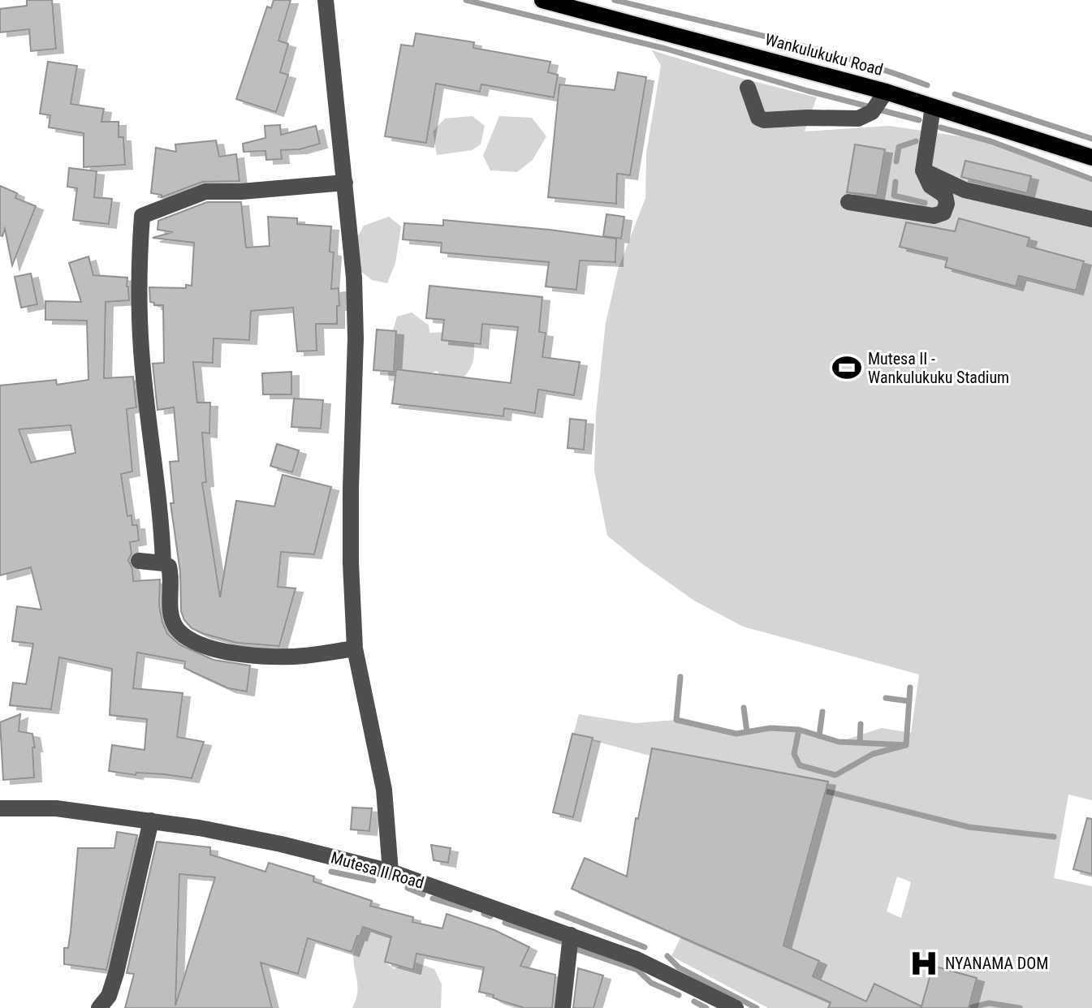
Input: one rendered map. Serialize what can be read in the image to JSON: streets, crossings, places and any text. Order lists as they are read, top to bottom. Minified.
{"streets":{"main road":["Wankulukuku Road"],"street":["Mutesa II Road"]},"places":{"sports":["Mutesa II - Wankulukuku Stadium"],"hospital":["NYANAMA DOM"]}}
